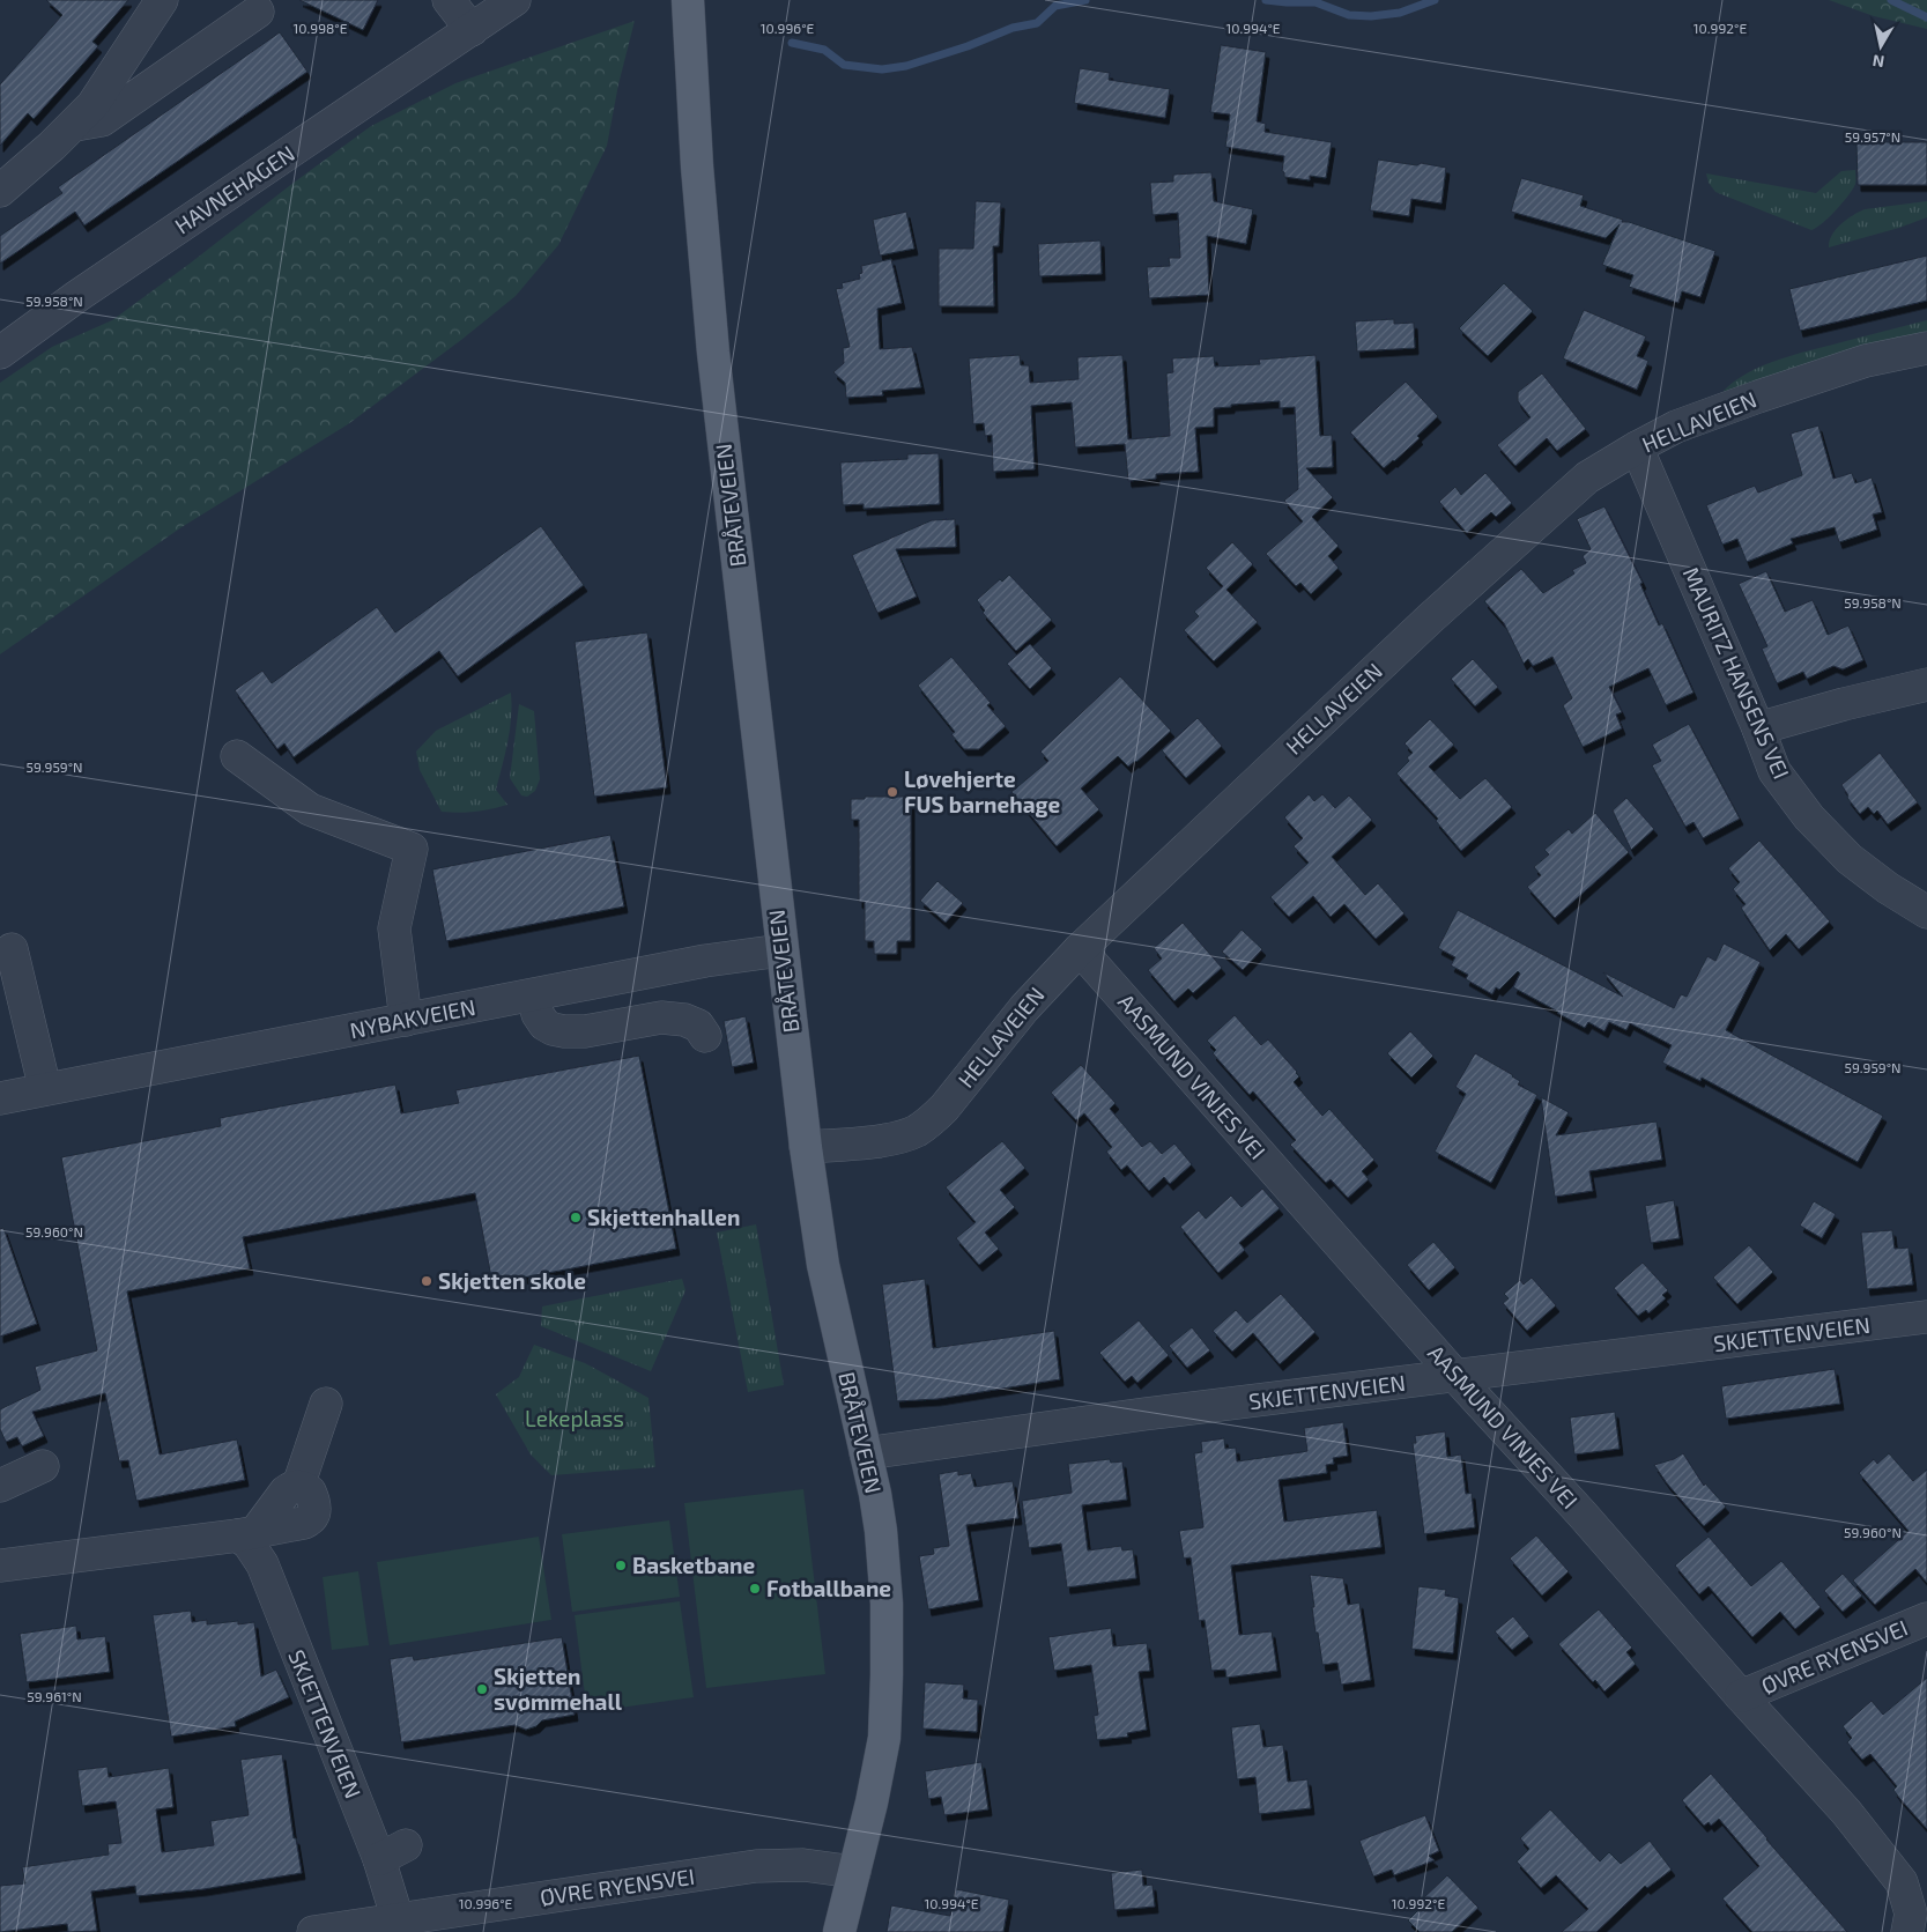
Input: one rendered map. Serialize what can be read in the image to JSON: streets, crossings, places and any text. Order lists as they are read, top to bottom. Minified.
{"streets":{"main road":["BRÅTEVEIEN"],"street":["HAVNEHAGEN","HELLAVEIEN","MAURITZ HANSENS VEI","NYBAKVEIEN","AASMUND VINJES VEI","SKJETTENVEIEN","ØVRE RYENSVEI"]},"crossings":[["HELLAVEIEN","BRÅTEVEIEN"],["HELLAVEIEN","MAURITZ HANSENS VEI"],["HELLAVEIEN","AASMUND VINJES VEI"],["BRÅTEVEIEN","NYBAKVEIEN"],["BRÅTEVEIEN","SKJETTENVEIEN"],["BRÅTEVEIEN","ØVRE RYENSVEI"],["AASMUND VINJES VEI","SKJETTENVEIEN"],["AASMUND VINJES VEI","ØVRE RYENSVEI"],["SKJETTENVEIEN","ØVRE RYENSVEI"]],"parks":["Lekeplass"],"places":["Løvehjerte FUS barnehage","Skjettenhallen","Skjetten skole","Basketbane","Fotballbane","Skjetten svømmehall"],"north":"bottom","coordinates":["10.998°E","10.996°E","10.994°E","10.992°E","59.957°N","59.958°N","59.959°N","59.960°N","59.961°N"]}
